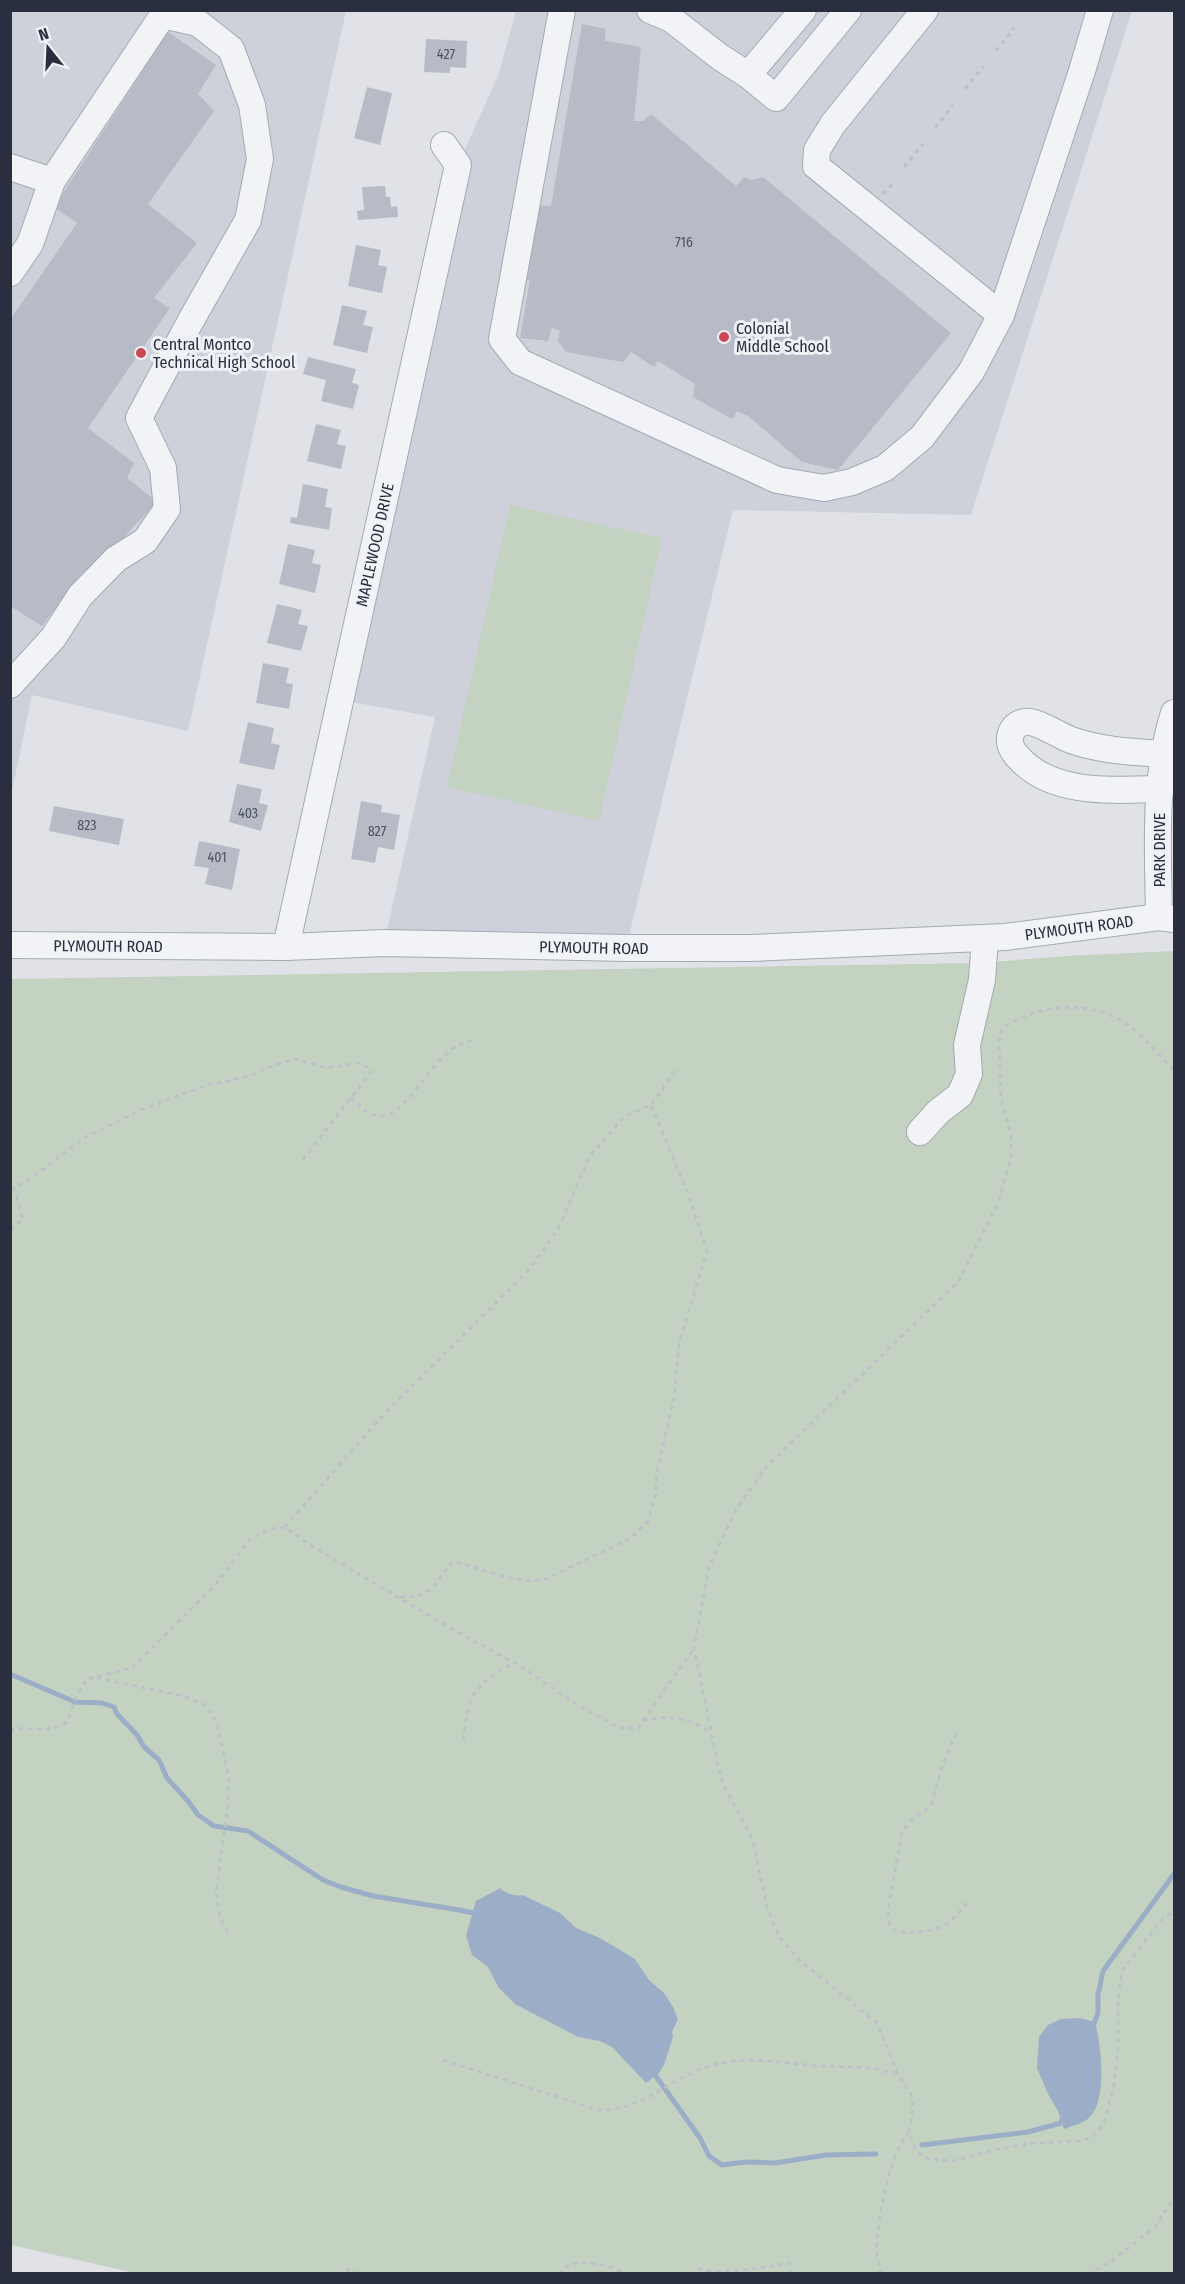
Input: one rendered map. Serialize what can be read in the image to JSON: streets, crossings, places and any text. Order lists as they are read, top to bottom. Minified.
{"streets":{"street":["MAPLEWOOD DRIVE","PARK DRIVE","PLYMOUTH ROAD"]},"crossings":[["MAPLEWOOD DRIVE","PLYMOUTH ROAD"],["PARK DRIVE","PLYMOUTH ROAD"]],"places":["Colonial Middle School","Central Montco Technical High School"],"house_numbers":["427","716","403","823","827","401"],"north":"top"}
